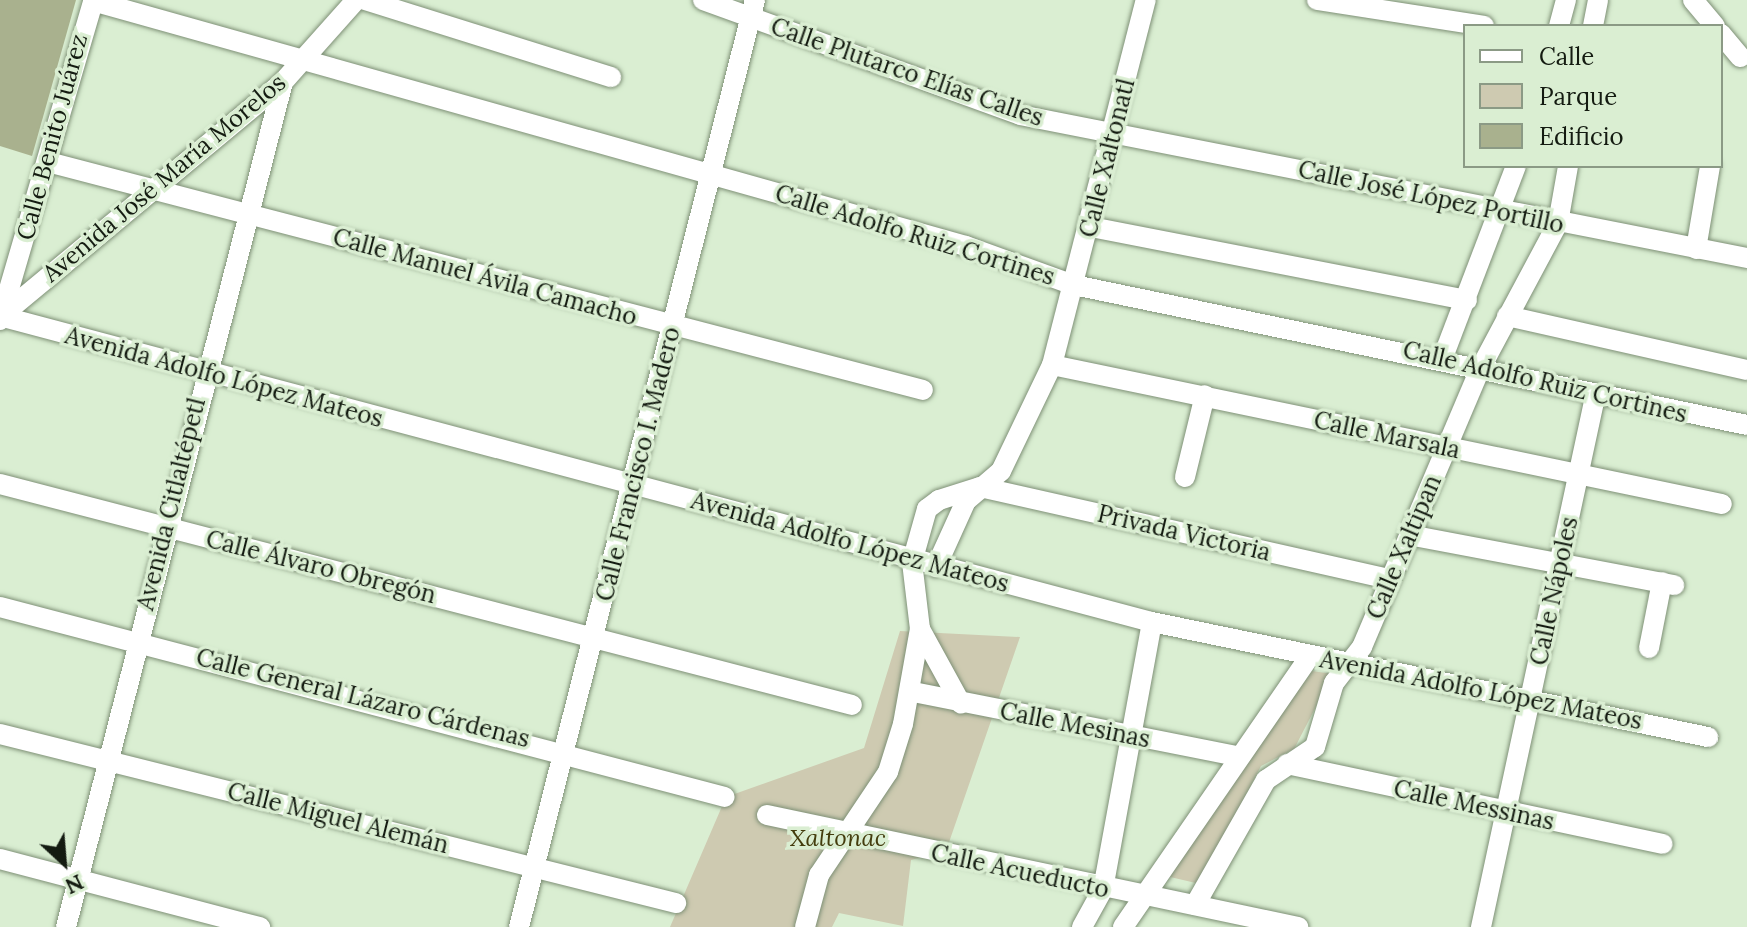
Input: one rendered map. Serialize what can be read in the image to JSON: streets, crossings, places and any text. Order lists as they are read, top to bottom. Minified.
{"streets":{"street":["Calle Plutarco Elías Calles","Calle Benito Juárez","Calle Xaltonatl","Avenida José María Morelos","Calle José López Portillo","Calle Adolfo Ruiz Cortines","Calle Manuel Ávila Camacho","Avenida Adolfo López Mateos","Calle Marsala","Calle Francisco I. Madero","Avenida Citlaltépetl","Privada Victoria","Calle Xaltipan","Calle Álvaro Obregón","Calle Nápoles","Calle General Lázaro Cárdenas","Calle Mesinas","Calle Messinas","Calle Miguel Alemán","Calle Acueducto"]},"crossings":[["Calle Plutarco Elías Calles","Calle Xaltonatl"],["Calle Plutarco Elías Calles","Calle José López Portillo"],["Calle Plutarco Elías Calles","Calle Francisco I. Madero"],["Calle Benito Juárez","Avenida José María Morelos"],["Calle Benito Juárez","Calle Adolfo Ruiz Cortines"],["Calle Benito Juárez","Calle Manuel Ávila Camacho"],["Calle Benito Juárez","Avenida Adolfo López Mateos"],["Calle Xaltonatl","Calle José López Portillo"],["Calle Xaltonatl","Calle Adolfo Ruiz Cortines"],["Calle Xaltonatl","Avenida Adolfo López Mateos"],["Calle Xaltonatl","Calle Marsala"],["Calle Xaltonatl","Privada Victoria"],["Avenida José María Morelos","Calle Adolfo Ruiz Cortines"],["Avenida José María Morelos","Calle Manuel Ávila Camacho"],["Avenida José María Morelos","Avenida Adolfo López Mateos"],["Avenida José María Morelos","Avenida Citlaltépetl"],["Calle José López Portillo","Calle Xaltipan"],["Calle Adolfo Ruiz Cortines","Calle Francisco I. Madero"],["Calle Adolfo Ruiz Cortines","Calle Xaltipan"],["Calle Adolfo Ruiz Cortines","Calle Nápoles"],["Calle Manuel Ávila Camacho","Calle Francisco I. Madero"],["Calle Manuel Ávila Camacho","Avenida Citlaltépetl"],["Avenida Adolfo López Mateos","Calle Francisco I. Madero"],["Avenida Adolfo López Mateos","Avenida Citlaltépetl"],["Avenida Adolfo López Mateos","Calle Xaltipan"],["Avenida Adolfo López Mateos","Calle Nápoles"],["Calle Marsala","Calle Xaltipan"],["Calle Marsala","Calle Nápoles"],["Calle Francisco I. Madero","Calle Álvaro Obregón"],["Calle Francisco I. Madero","Calle General Lázaro Cárdenas"],["Calle Francisco I. Madero","Calle Miguel Alemán"],["Avenida Citlaltépetl","Calle Álvaro Obregón"],["Avenida Citlaltépetl","Calle General Lázaro Cárdenas"],["Avenida Citlaltépetl","Calle Miguel Alemán"],["Privada Victoria","Calle Xaltipan"],["Calle Xaltipan","Calle Messinas"],["Calle Xaltipan","Calle Acueducto"],["Calle Nápoles","Calle Messinas"]],"parks":["Xaltonac"],"legend":["Calle","Parque","Edificio"],"north":"bottom right"}
